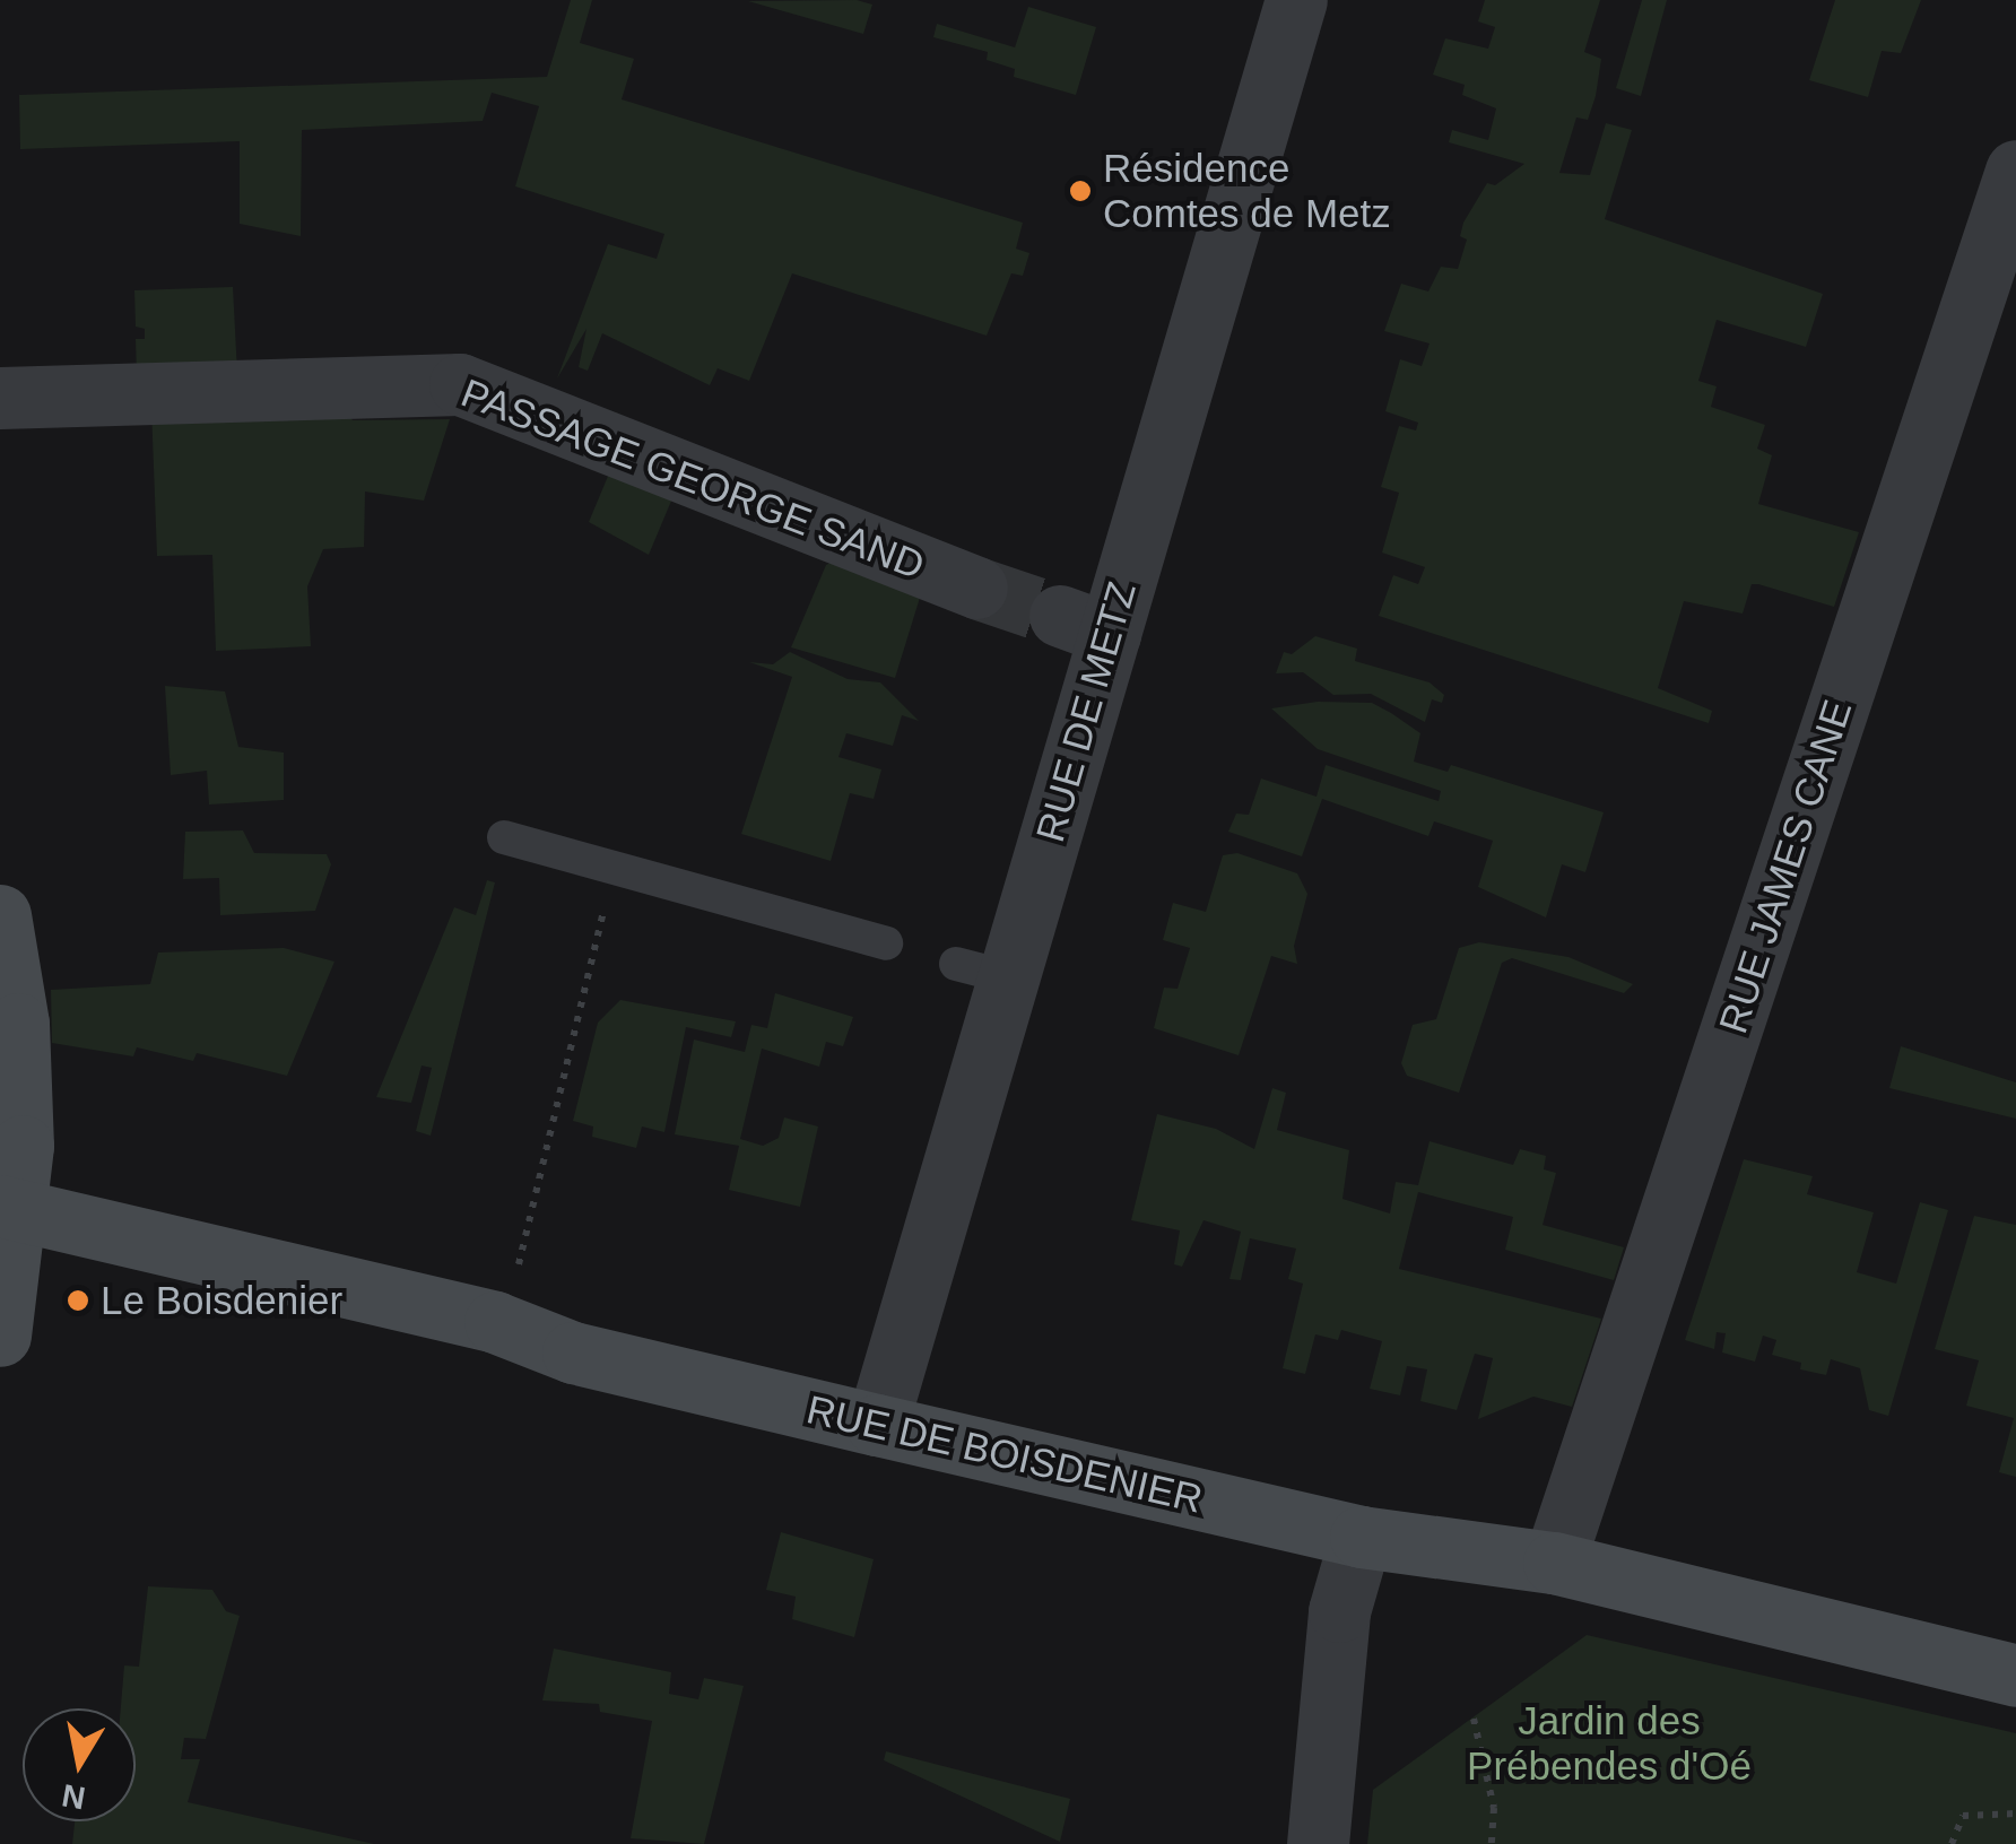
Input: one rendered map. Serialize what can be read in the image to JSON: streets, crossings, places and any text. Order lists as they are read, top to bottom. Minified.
{"streets":{"street":["PASSAGE GEORGE SAND","RUE DE METZ","RUE JAMES CANE","RUE DE BOISDENIER"]},"crossings":[["RUE DE METZ","RUE DE BOISDENIER"],["RUE JAMES CANE","RUE DE BOISDENIER"]],"parks":["Jardin des Prébendes d'Oé"],"places":["Résidence Comtes de Metz","Le Boisdenier"],"north":"bottom"}
